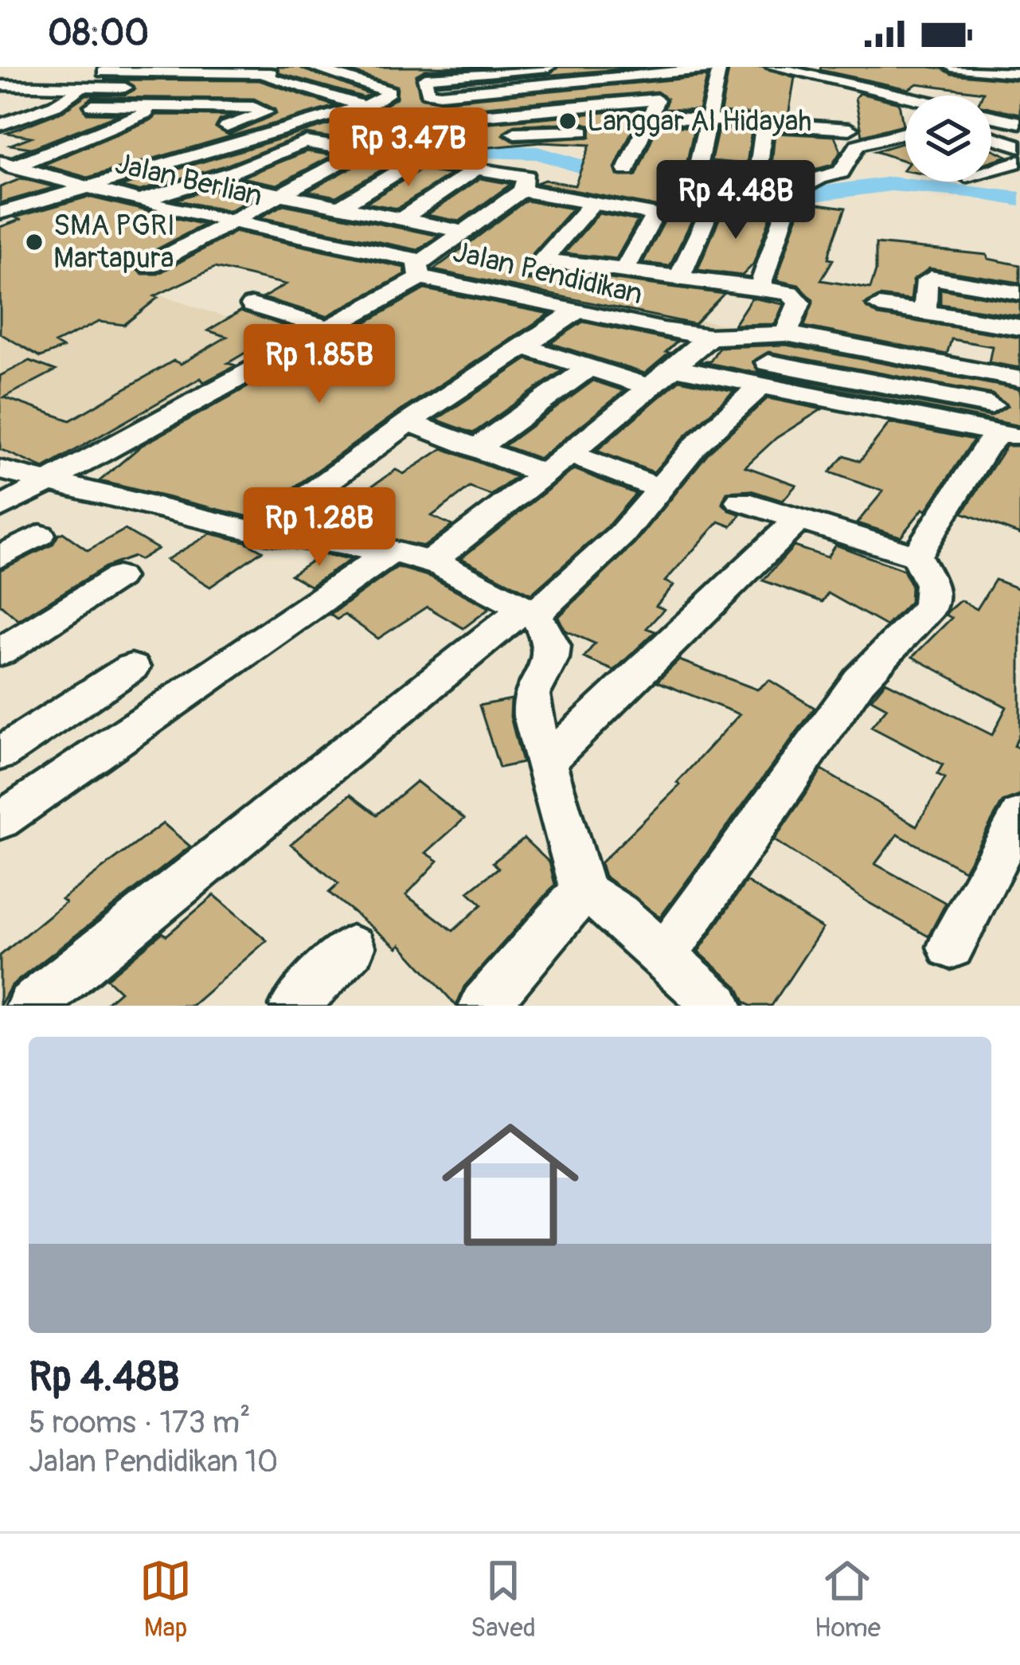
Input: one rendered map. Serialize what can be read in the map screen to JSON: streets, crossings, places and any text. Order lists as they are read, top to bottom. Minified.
{"streets":{"street":["Jalan Berlian","Jalan Pendidikan"]},"crossings":[["Jalan Berlian","Jalan Pendidikan"]],"places":["Langgar Al Hidayah","SMA PGRI Martapura"],"page":{"status":"08:00","price":["Rp 3.47B","Rp 4.48B","Rp 1.85B","Rp 1.28B"],"list":[{"name":"Rp 4.48B","note":"5 rooms · 173 m² · Jalan Pendidikan 10"}],"tabs":["Map","Saved","Home"]}}
